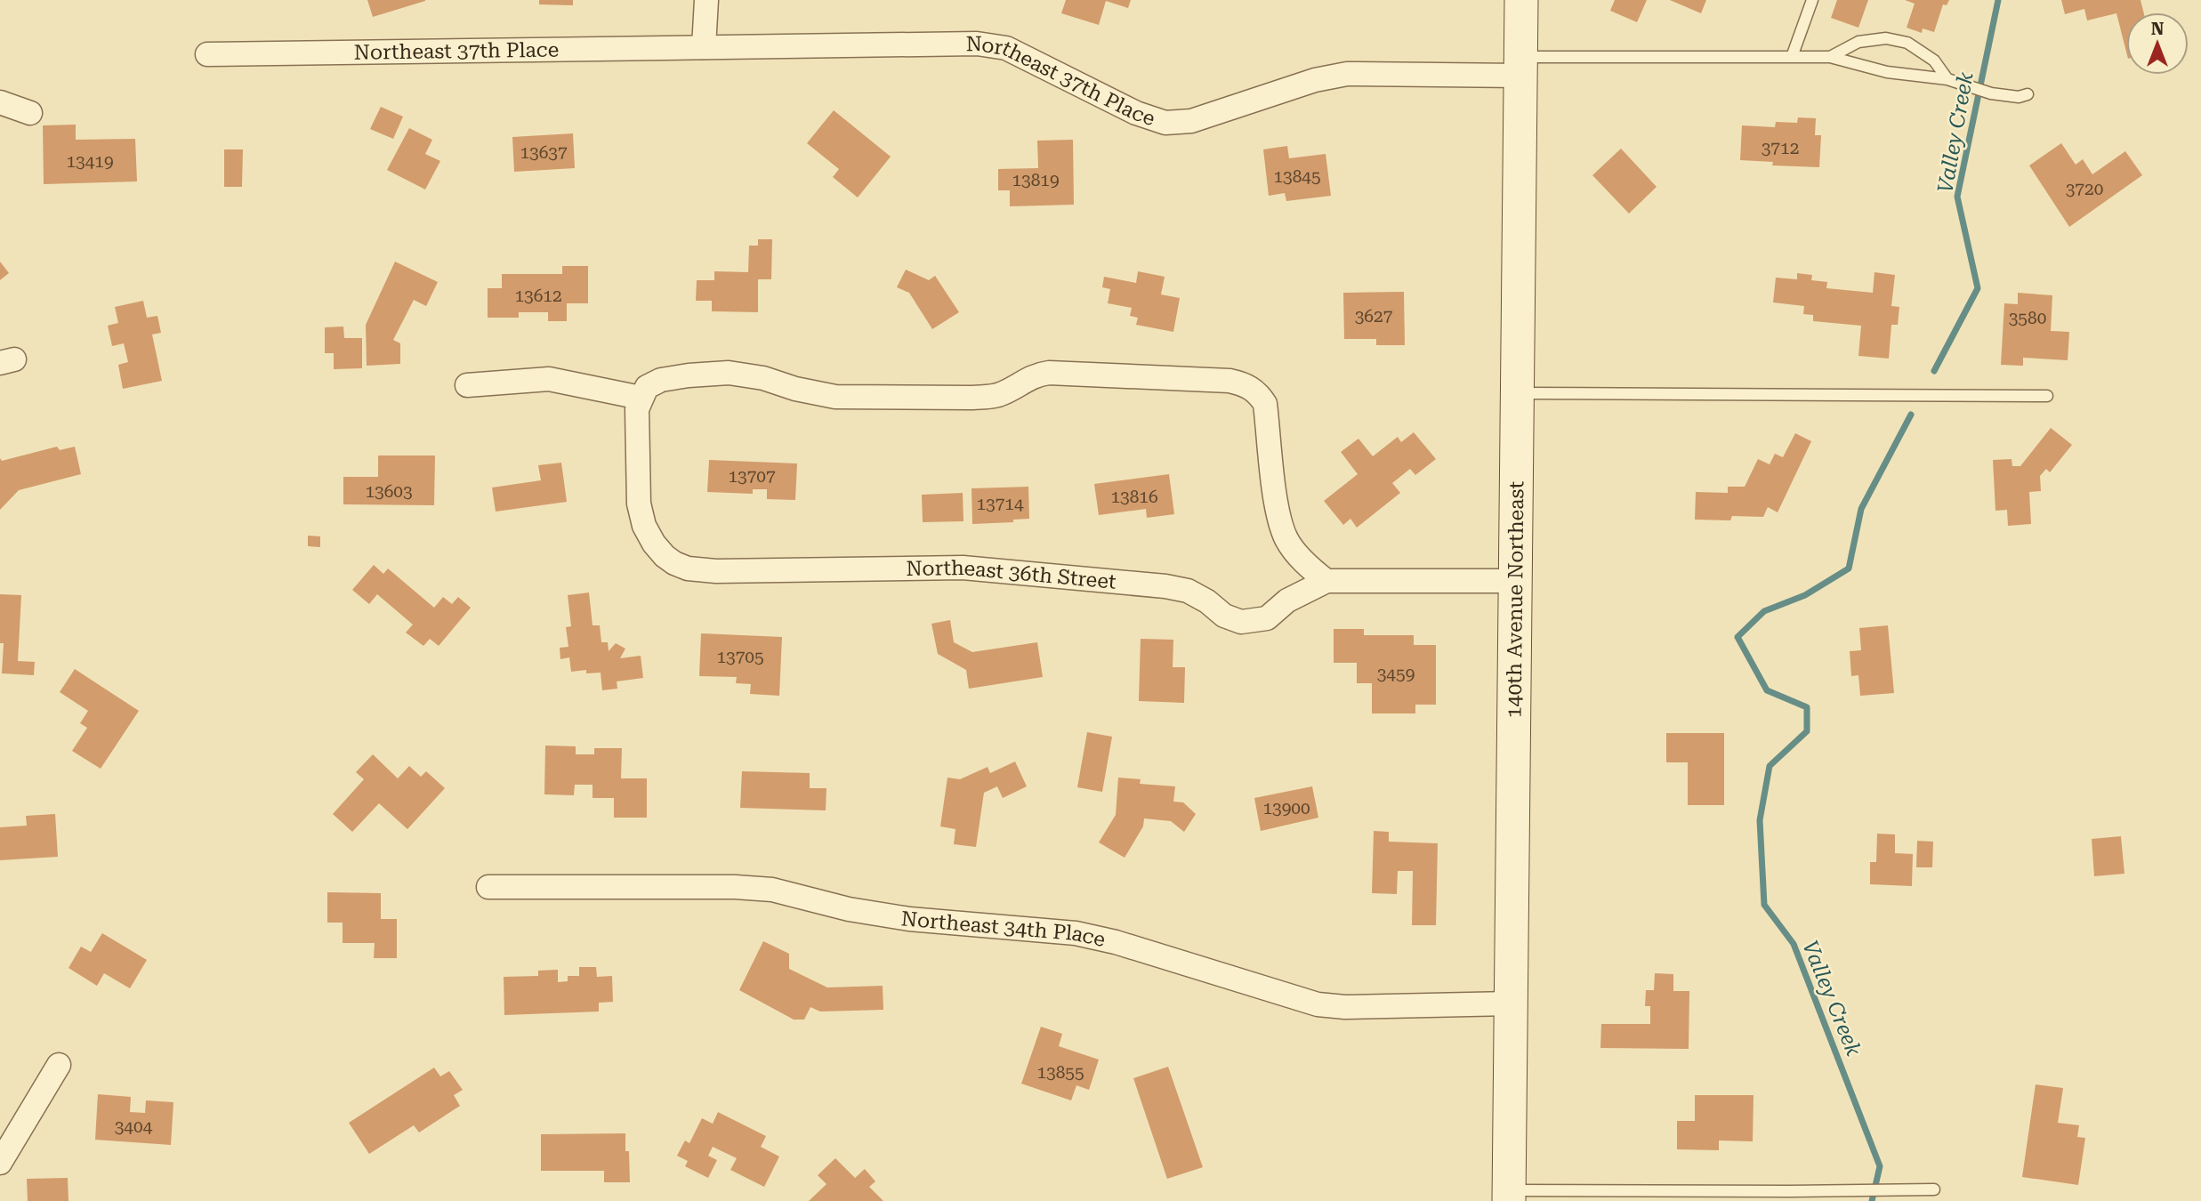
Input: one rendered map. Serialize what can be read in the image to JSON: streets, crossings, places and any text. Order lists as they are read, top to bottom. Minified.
{"streets":{"street":["Northeast 37th Place","Northeast 36th Street","140th Avenue Northeast","Northeast 34th Place"]},"crossings":[["Northeast 37th Place","140th Avenue Northeast"],["Northeast 36th Street","140th Avenue Northeast"],["140th Avenue Northeast","Northeast 34th Place"]],"water":["Valley Creek"],"house_numbers":["3712","13637","13419","13845","13819","3720","13612","3627","3580","13707","13603","13816","13714","13705","3459","13900","13855","3404"],"north":"top"}
